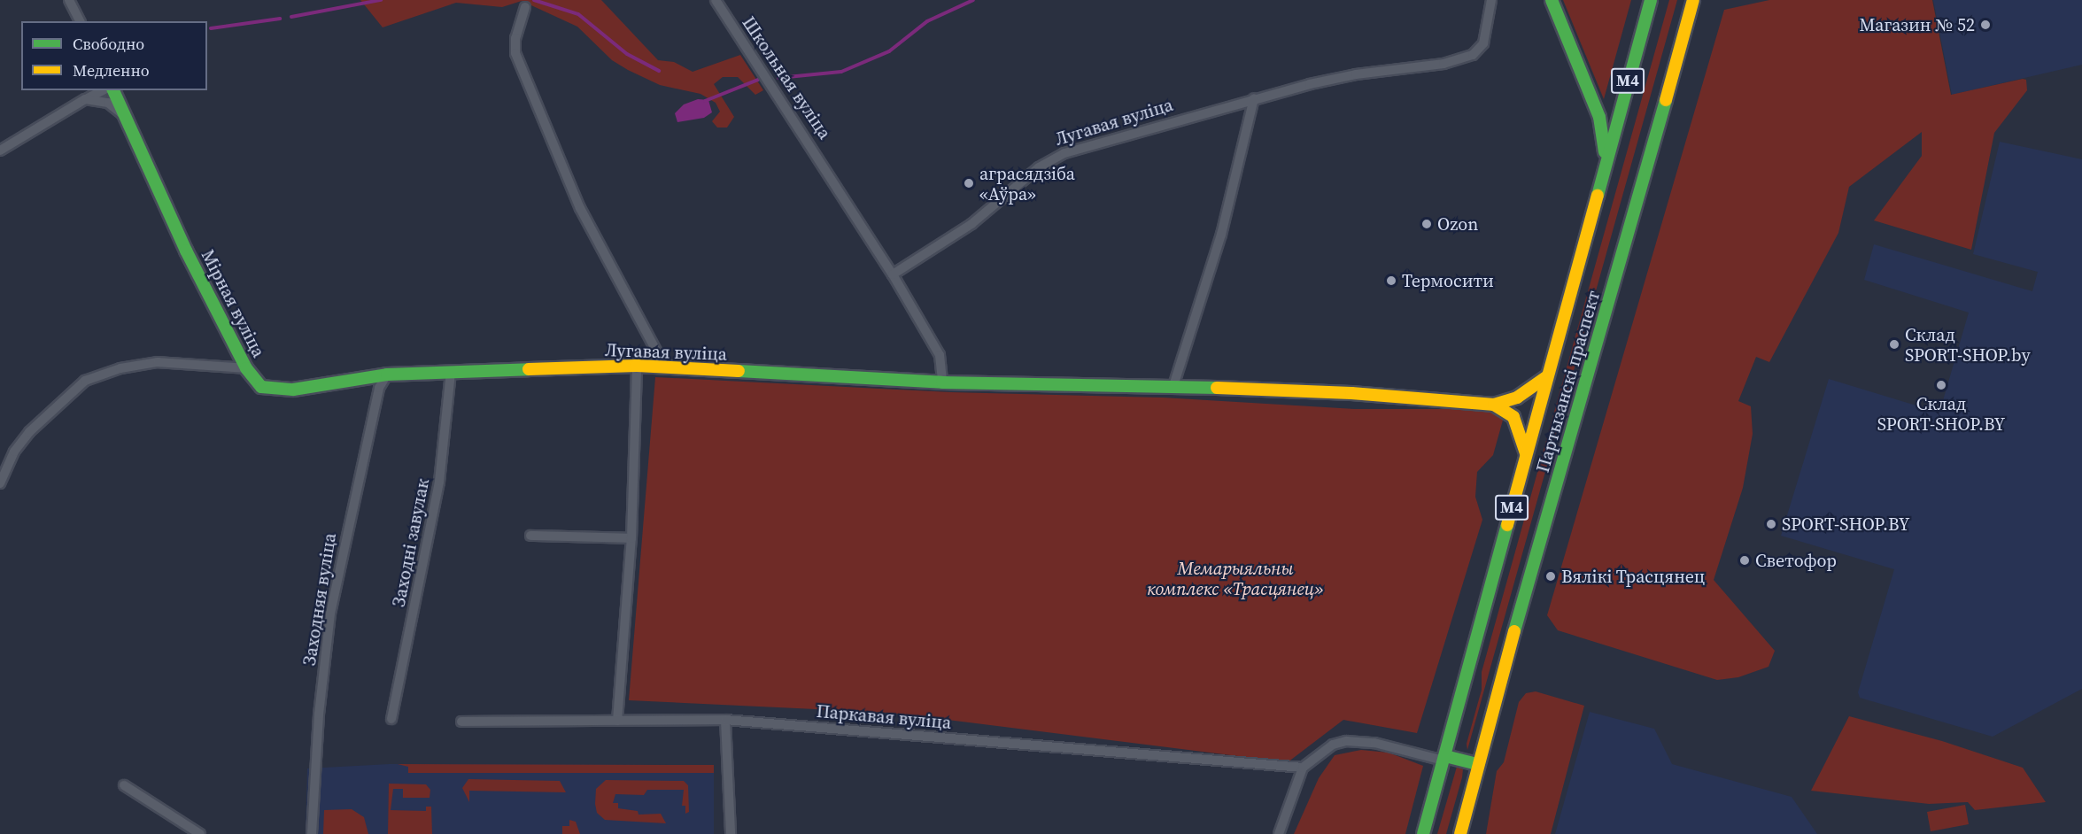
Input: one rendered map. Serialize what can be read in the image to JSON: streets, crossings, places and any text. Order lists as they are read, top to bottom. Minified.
{"streets":{"main road":["М4","Лугавая вуліца","Мірная вуліца","Партызанскі праспект"],"street":["Школьная вуліца","Заходні завулак","Заходняя вуліца","Паркавая вуліца"]},"crossings":[["Школьная вуліца","Лугавая вуліца"],["Лугавая вуліца","Мірная вуліца"],["Лугавая вуліца","Заходні завулак"],["Лугавая вуліца","Заходняя вуліца"],["Мірная вуліца","Заходняя вуліца"]],"parks":["Мемарыяльны комплекс «Трасцянец»"],"places":["Магазин № 52","аграсядзіба «Аўра»","Ozon","Термосити","Склад SPORT-SHOP.by","Склад SPORT-SHOP.BY","SPORT-SHOP.BY","Светофор","Вялікі Трасцянец"],"legend":["Свободно","Медленно"]}
